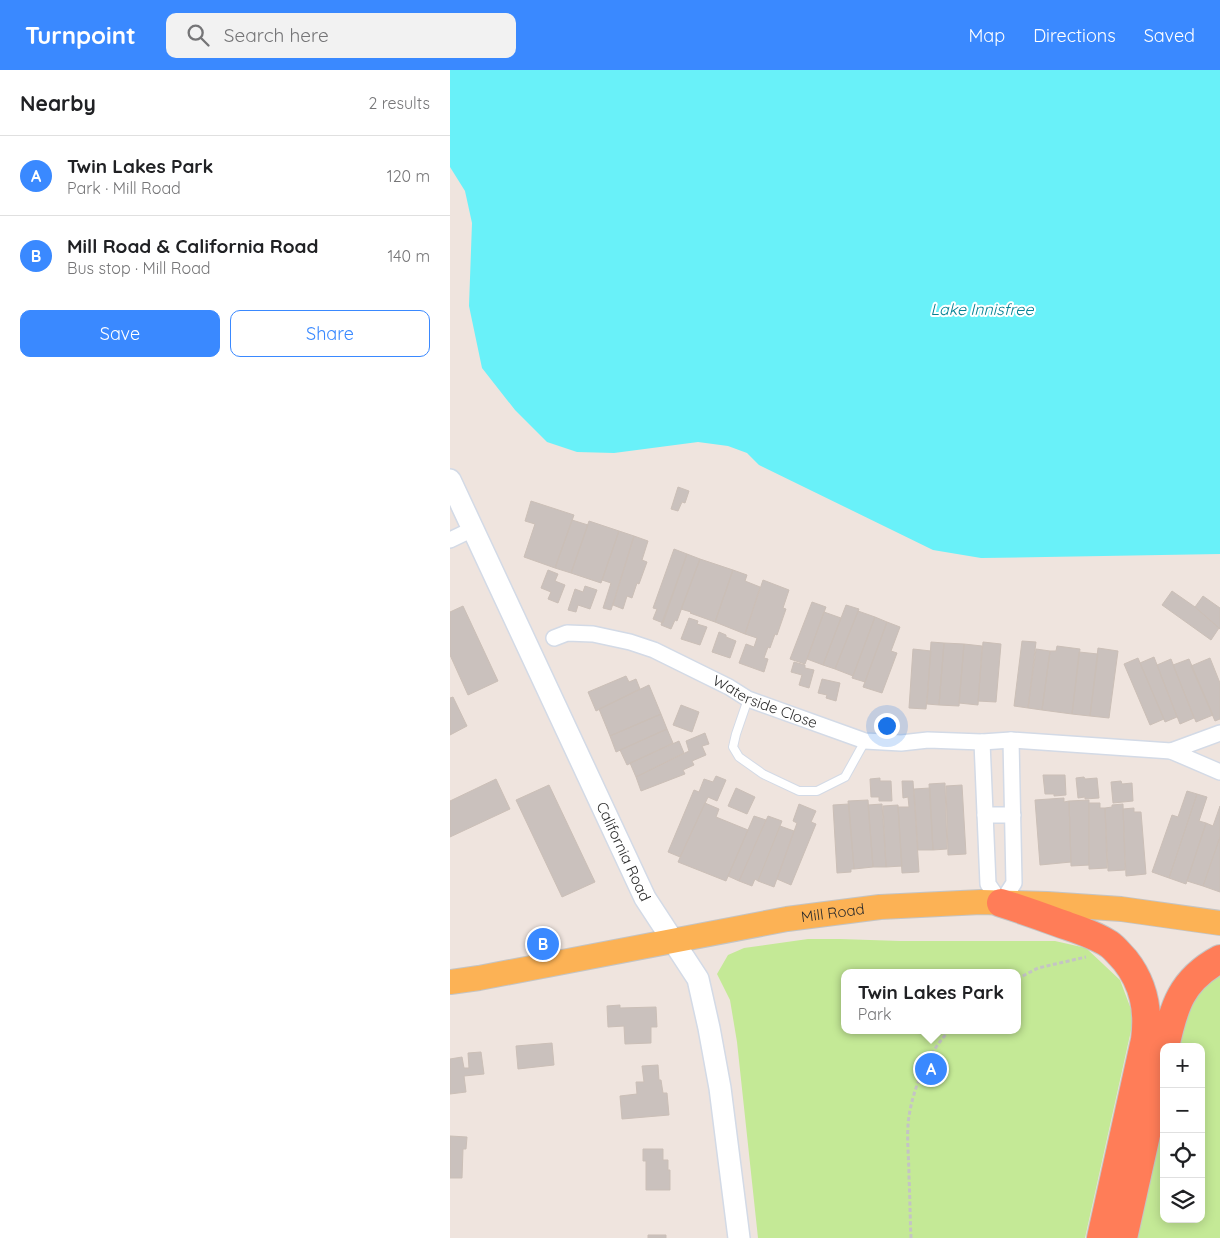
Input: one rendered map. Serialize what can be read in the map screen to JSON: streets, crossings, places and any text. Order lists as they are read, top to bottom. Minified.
{"streets":{"main road":["California Road","Mill Road"],"street":["Waterside Close"]},"crossings":[["California Road","Mill Road"]],"water":["Lake Innisfree"],"page":{"header":"Turnpoint","search":"Search here","nav":["Map","Directions","Saved"],"heading":["Nearby","2 results"],"list":[{"mark":"A","name":"Twin Lakes Park","note":"Park · Mill Road","value":"120 m"},{"mark":"B","name":"Mill Road & California Road","note":"Bus stop · Mill Road","value":"140 m"}],"buttons":["Save","Share"],"pins":["B","A"],"popup":["Twin Lakes Park","Park"],"map_buttons":["+","−"]}}
